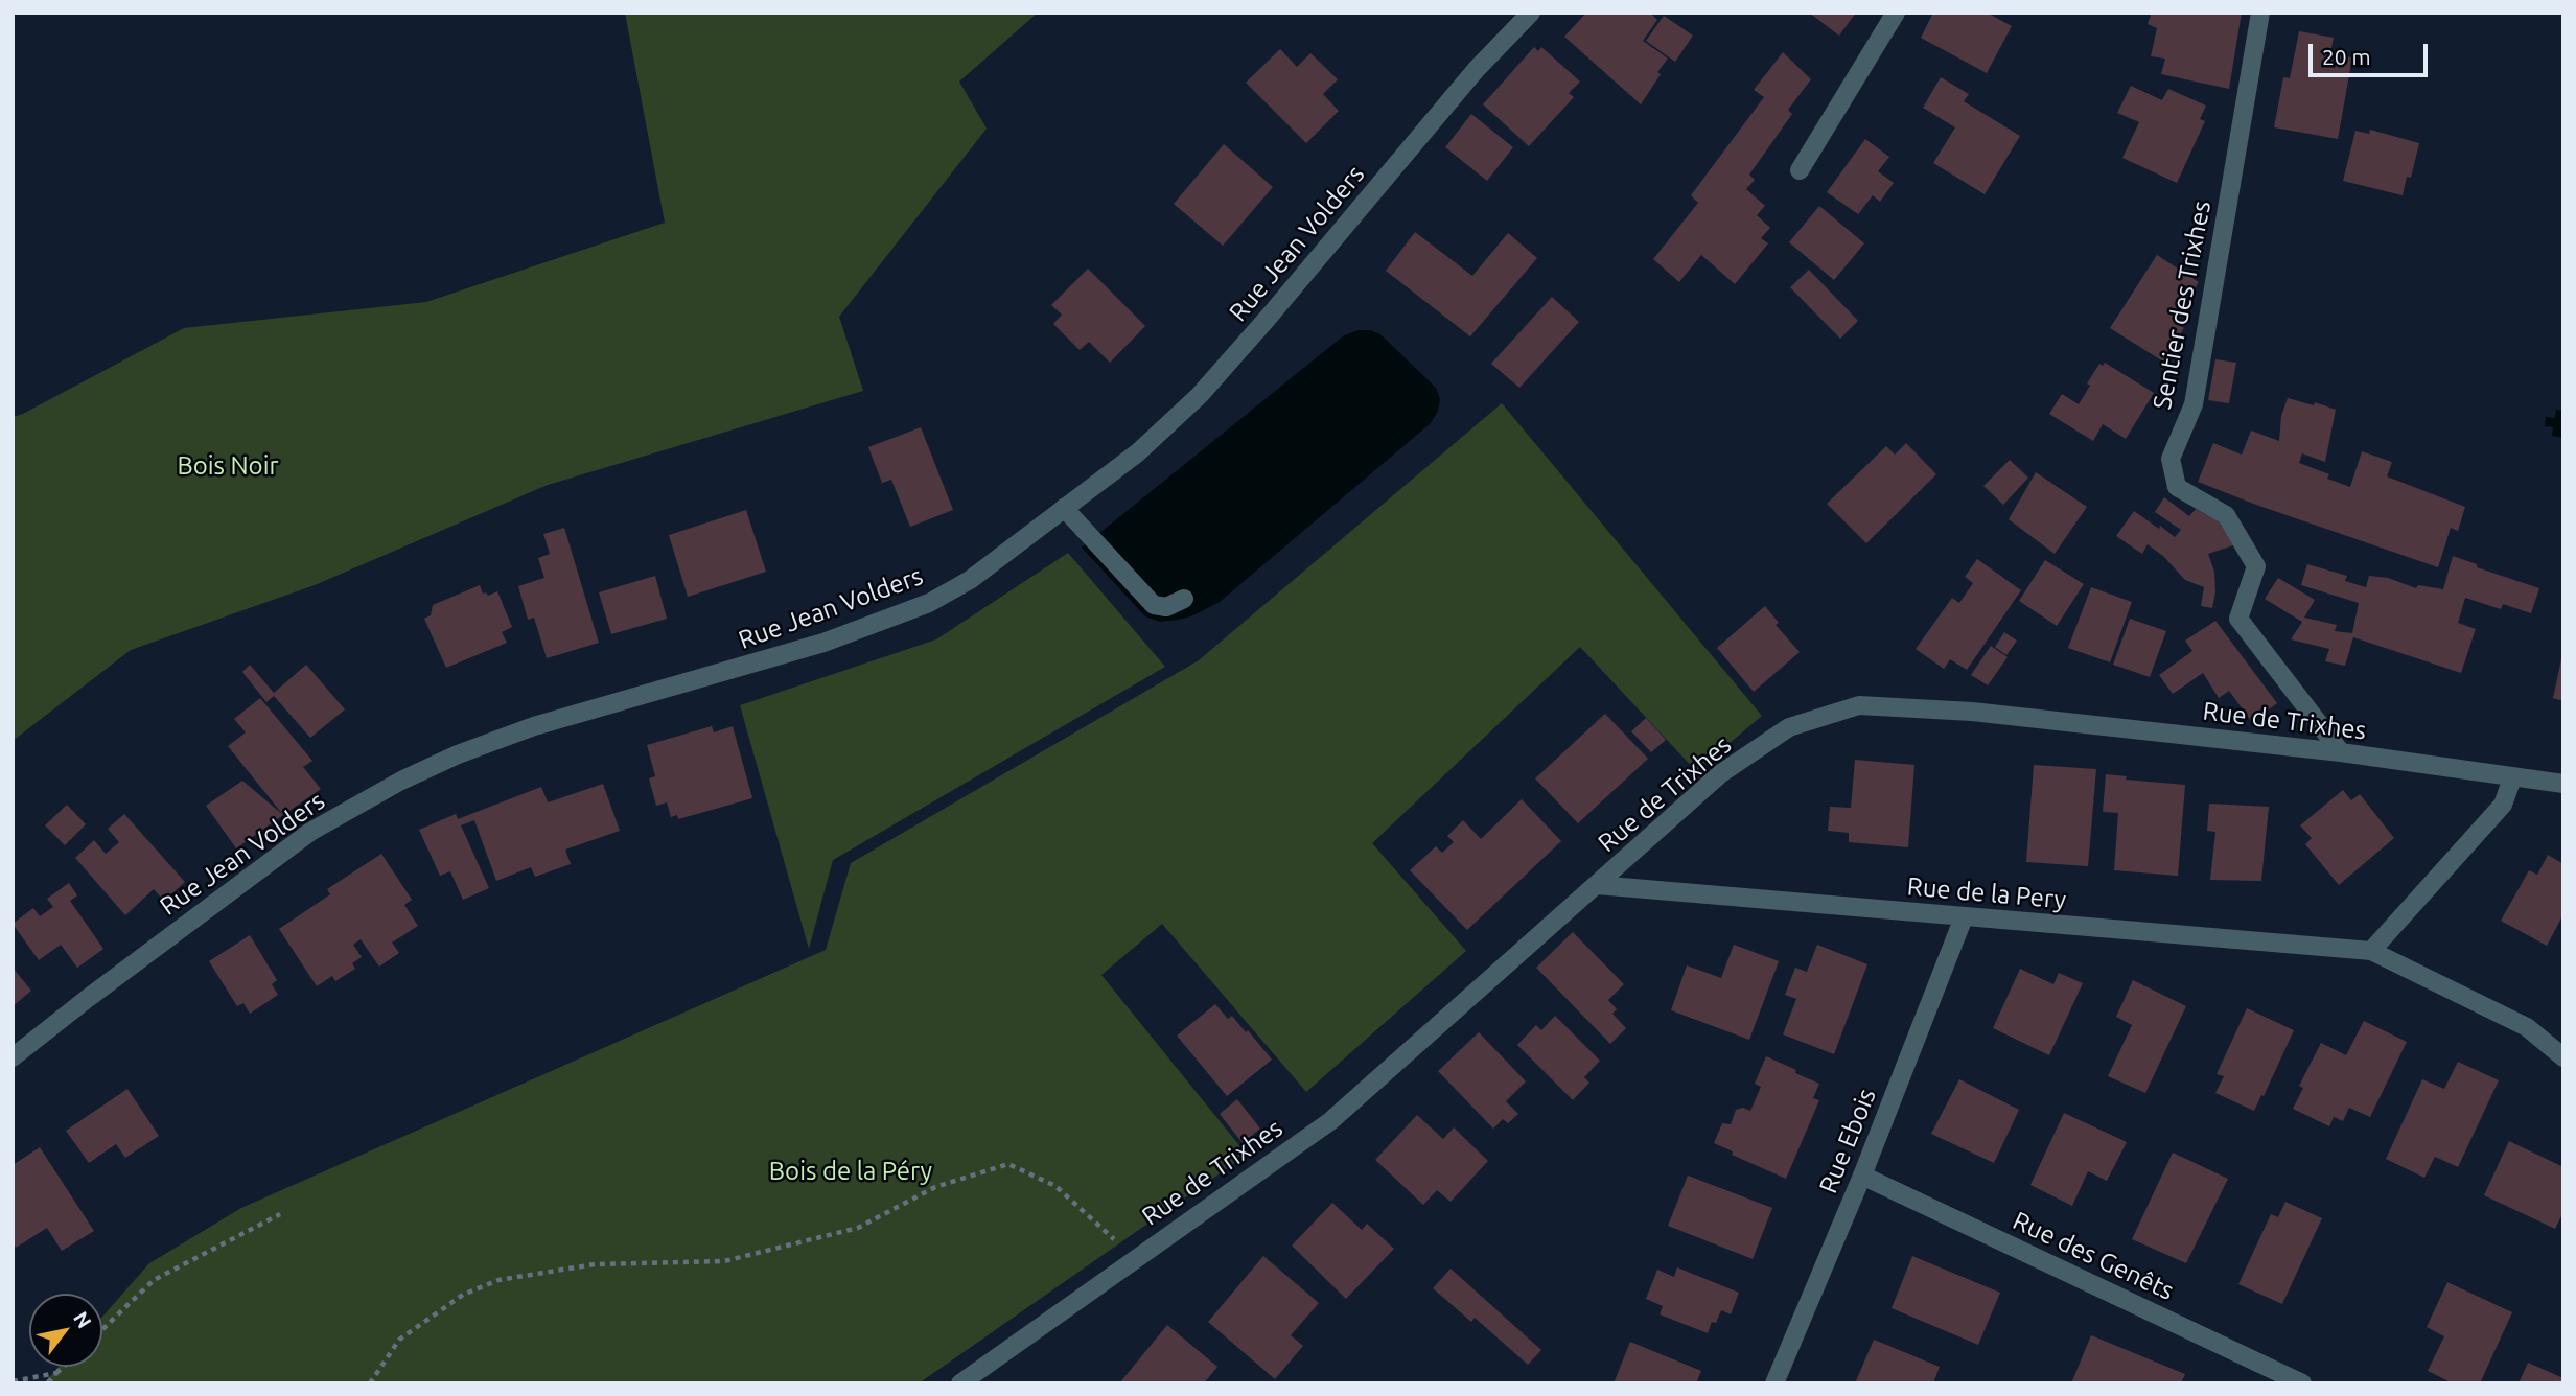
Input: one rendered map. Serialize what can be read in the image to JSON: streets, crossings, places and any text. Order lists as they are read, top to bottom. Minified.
{"streets":{"street":["Rue Jean Volders","Sentier des Trixhes","Rue de Trixhes","Rue de la Pery","Rue Ebois","Rue des Genêts"]},"crossings":[["Sentier des Trixhes","Rue de Trixhes"],["Rue de Trixhes","Rue de la Pery"],["Rue de la Pery","Rue Ebois"],["Rue Ebois","Rue des Genêts"]],"parks":["Bois Noir","Bois de la Péry"],"scale_bar":"20 m","north":"top right"}
